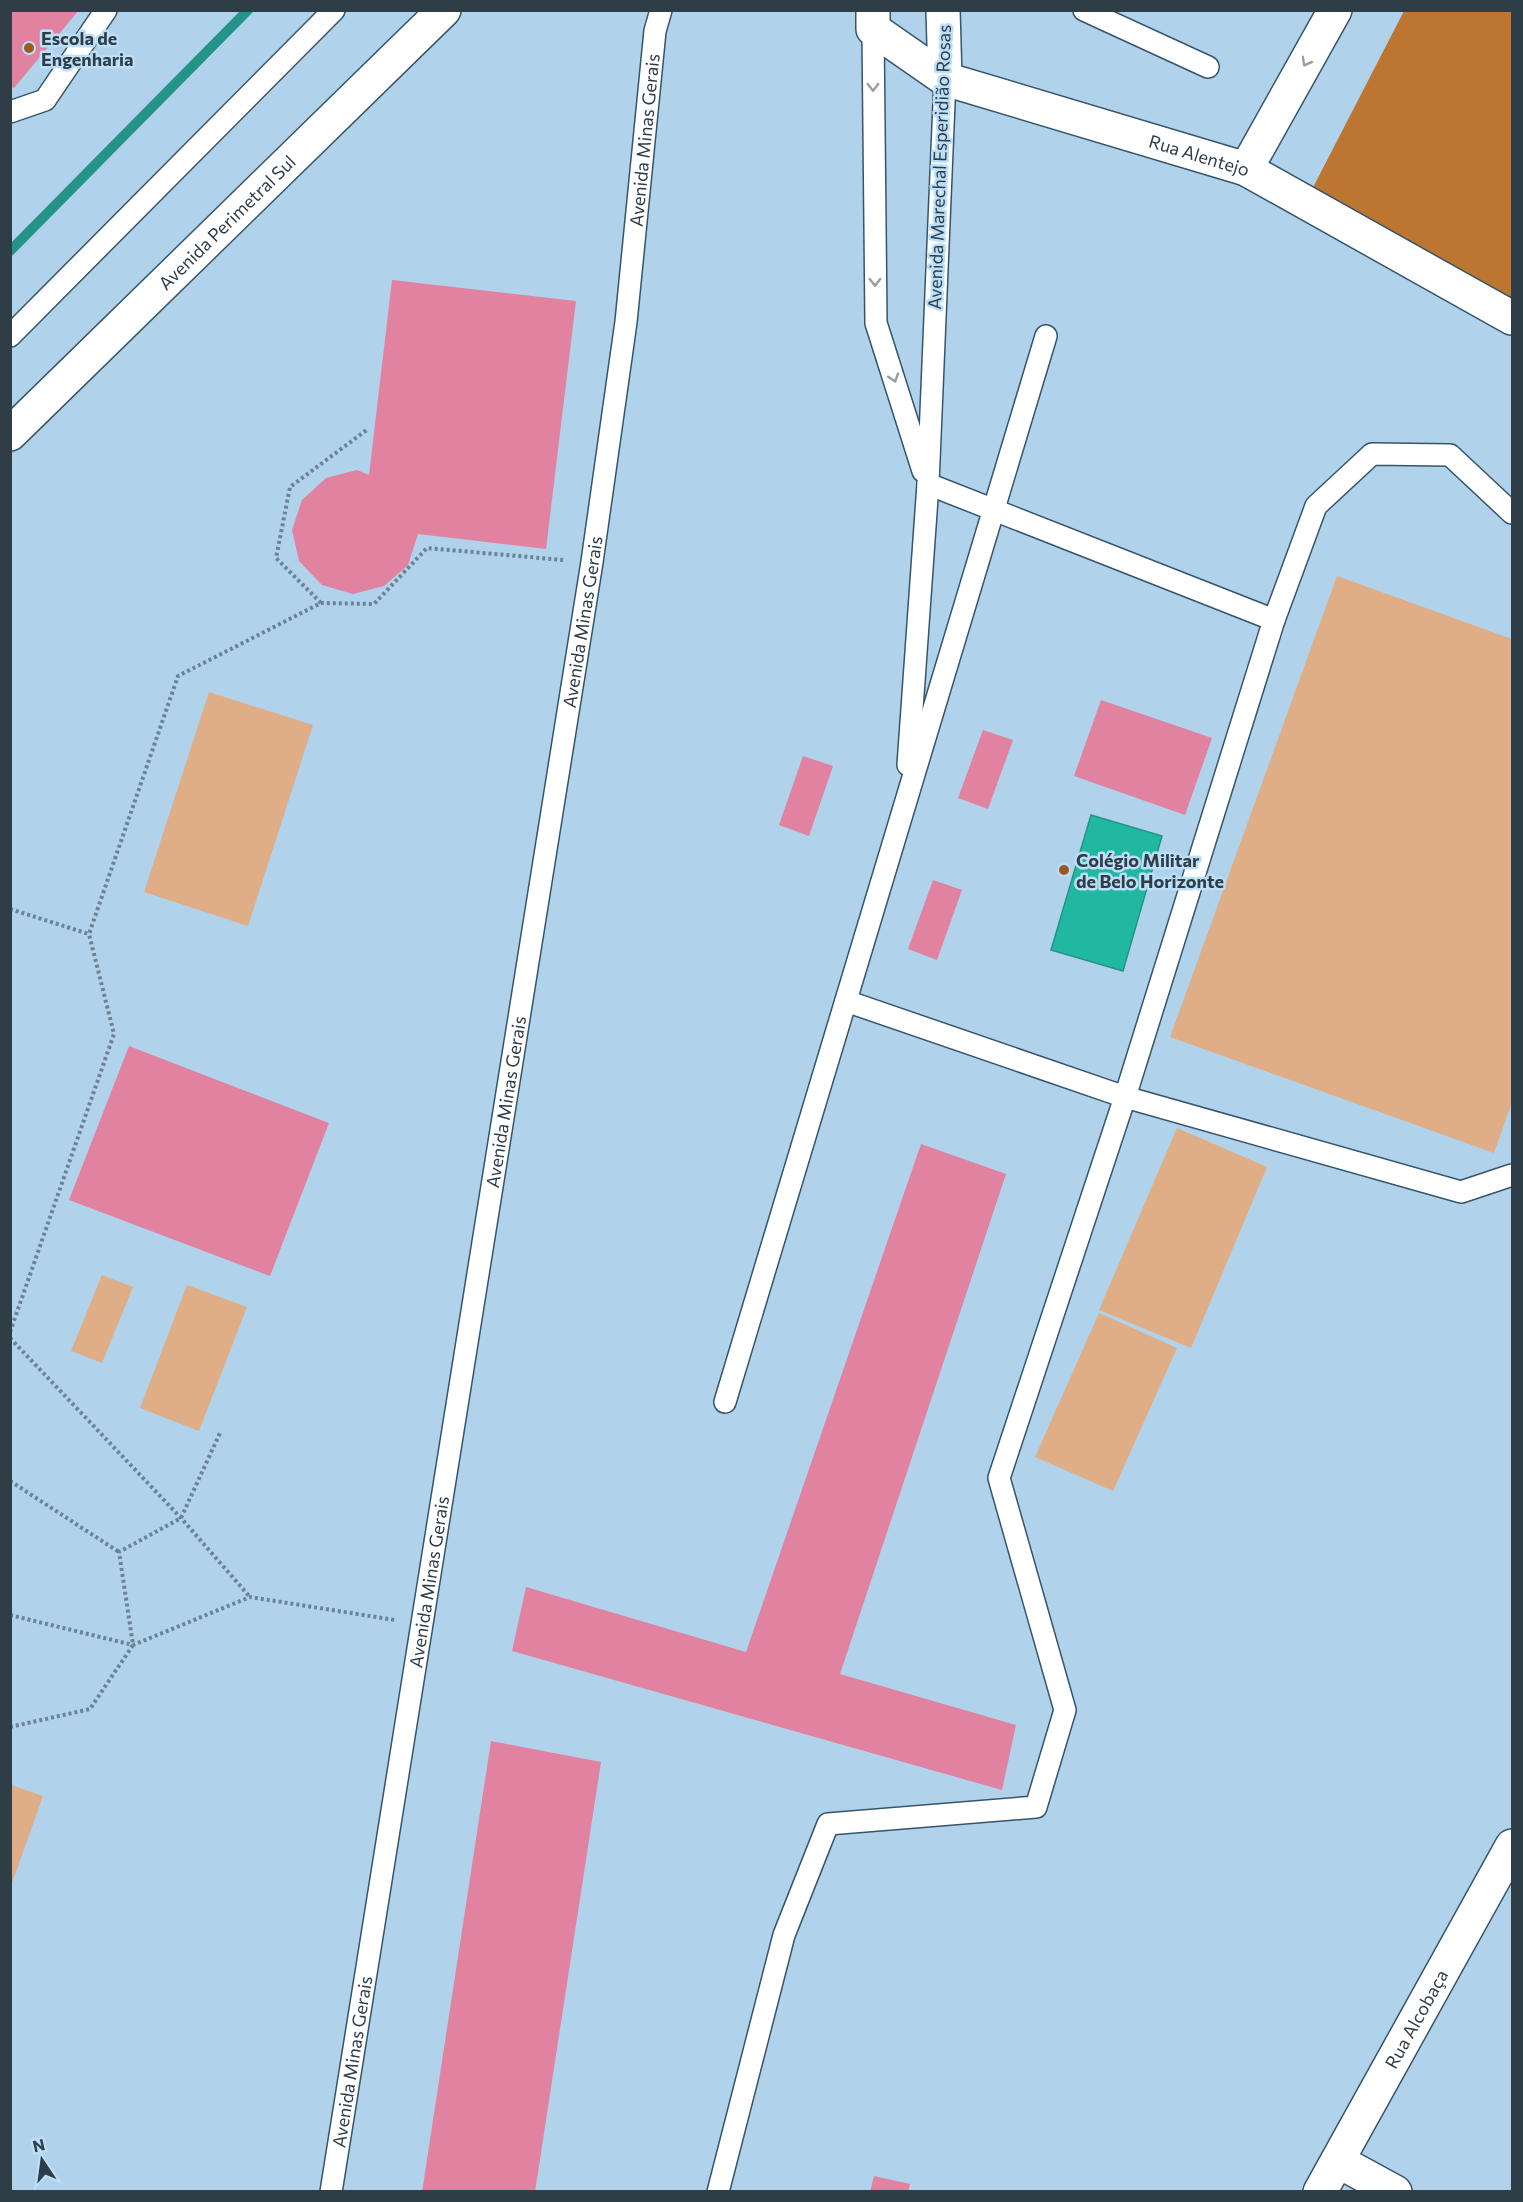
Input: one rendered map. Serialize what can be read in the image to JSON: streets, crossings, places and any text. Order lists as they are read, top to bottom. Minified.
{"streets":{"street":["Rua Alentejo","Avenida Marechal Esperidião Rosas","Avenida Perimetral Sul","Rua Alcobaça"],"lane":["Avenida Minas Gerais"]},"crossings":[["Rua Alentejo","Avenida Marechal Esperidião Rosas"]],"places":["Escola de Engenharia","Colégio Militar de Belo Horizonte"],"north":"top"}
